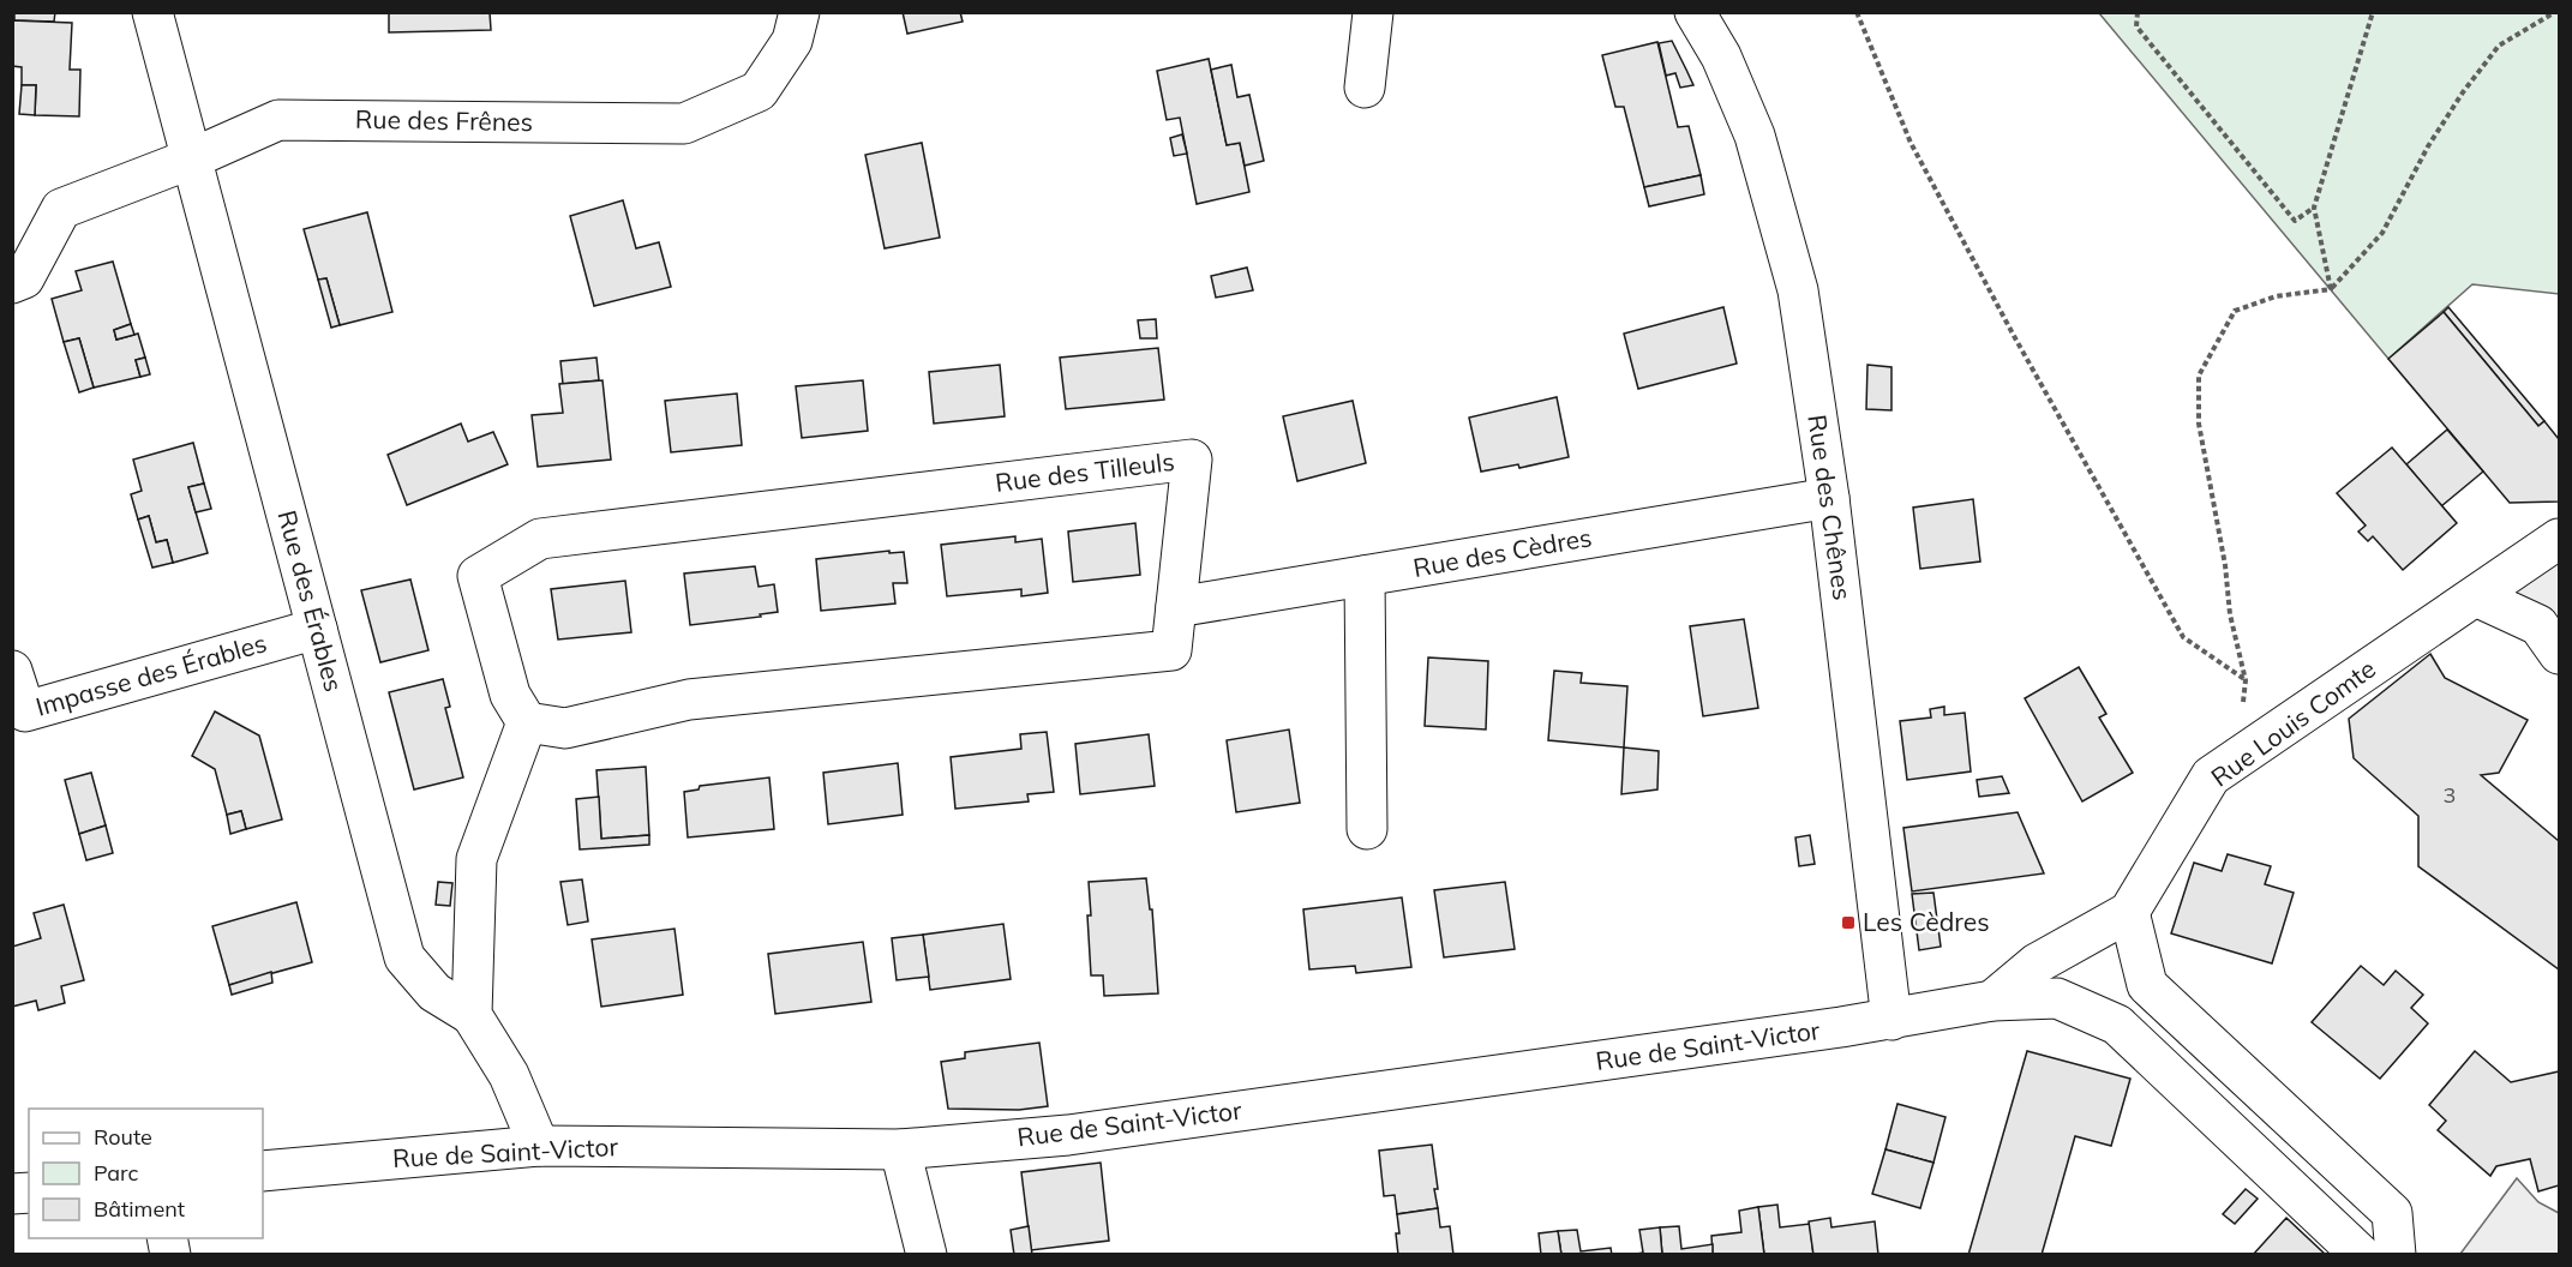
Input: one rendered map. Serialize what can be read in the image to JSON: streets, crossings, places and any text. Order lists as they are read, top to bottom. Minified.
{"streets":{"street":["Rue des Frênes","Rue des Tilleuls","Rue des Chênes","Rue des Cèdres","Rue des Érables","Impasse des Érables","Rue Louis Comte","Rue de Saint-Victor"]},"crossings":[["Rue des Frênes","Rue des Érables"],["Rue des Tilleuls","Rue des Cèdres"],["Rue des Chênes","Rue des Cèdres"],["Rue des Chênes","Rue de Saint-Victor"],["Rue des Érables","Impasse des Érables"]],"places":{"transit":["Les Cèdres"]},"house_numbers":["3"],"legend":["Route","Parc","Bâtiment"]}
